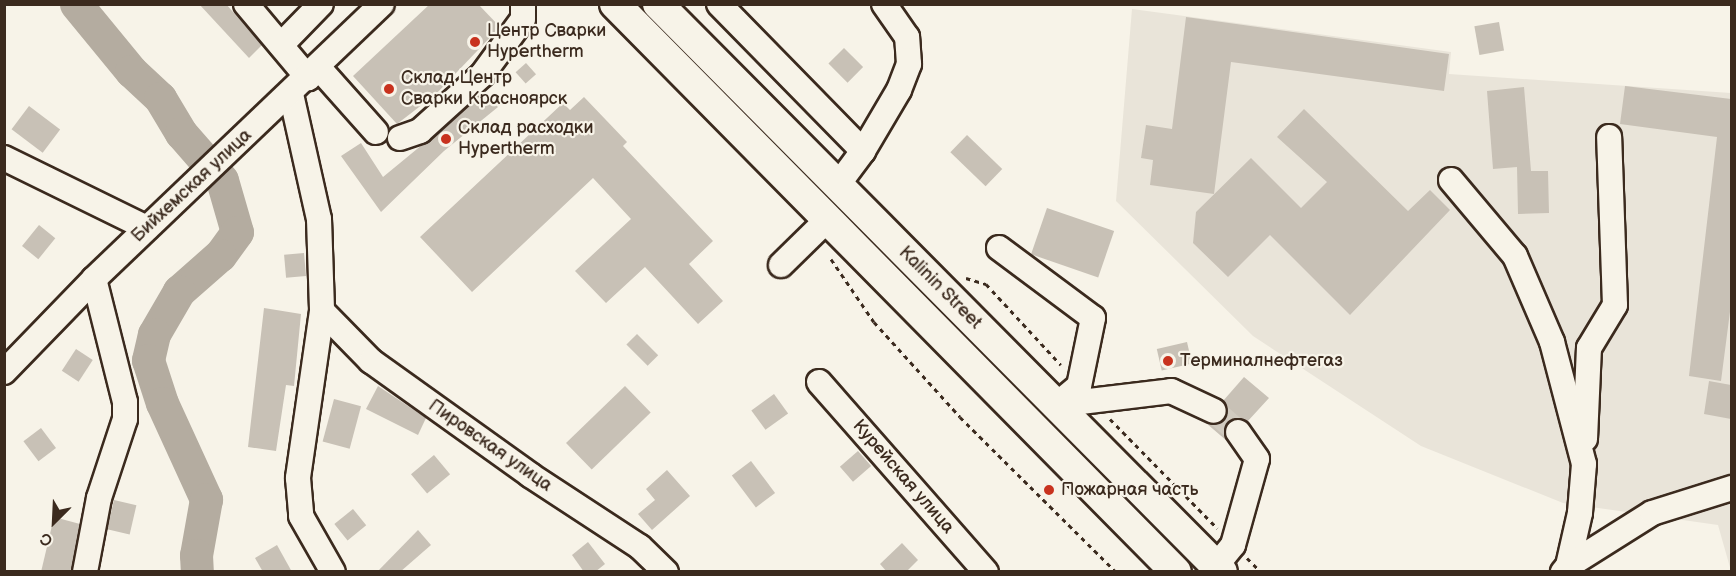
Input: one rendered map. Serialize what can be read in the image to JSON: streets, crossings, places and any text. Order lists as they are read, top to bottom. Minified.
{"streets":{"main road":["Kalinin Street"],"street":["Бийхемская улица","Пировская улица","Курейская улица"]},"places":["Центр Сварки Hypertherm","Склад Центр Сварки Красноярск","Склад расходки Hypertherm","Терминалнефтегаз","Пожарная часть"],"north":"bottom left"}
